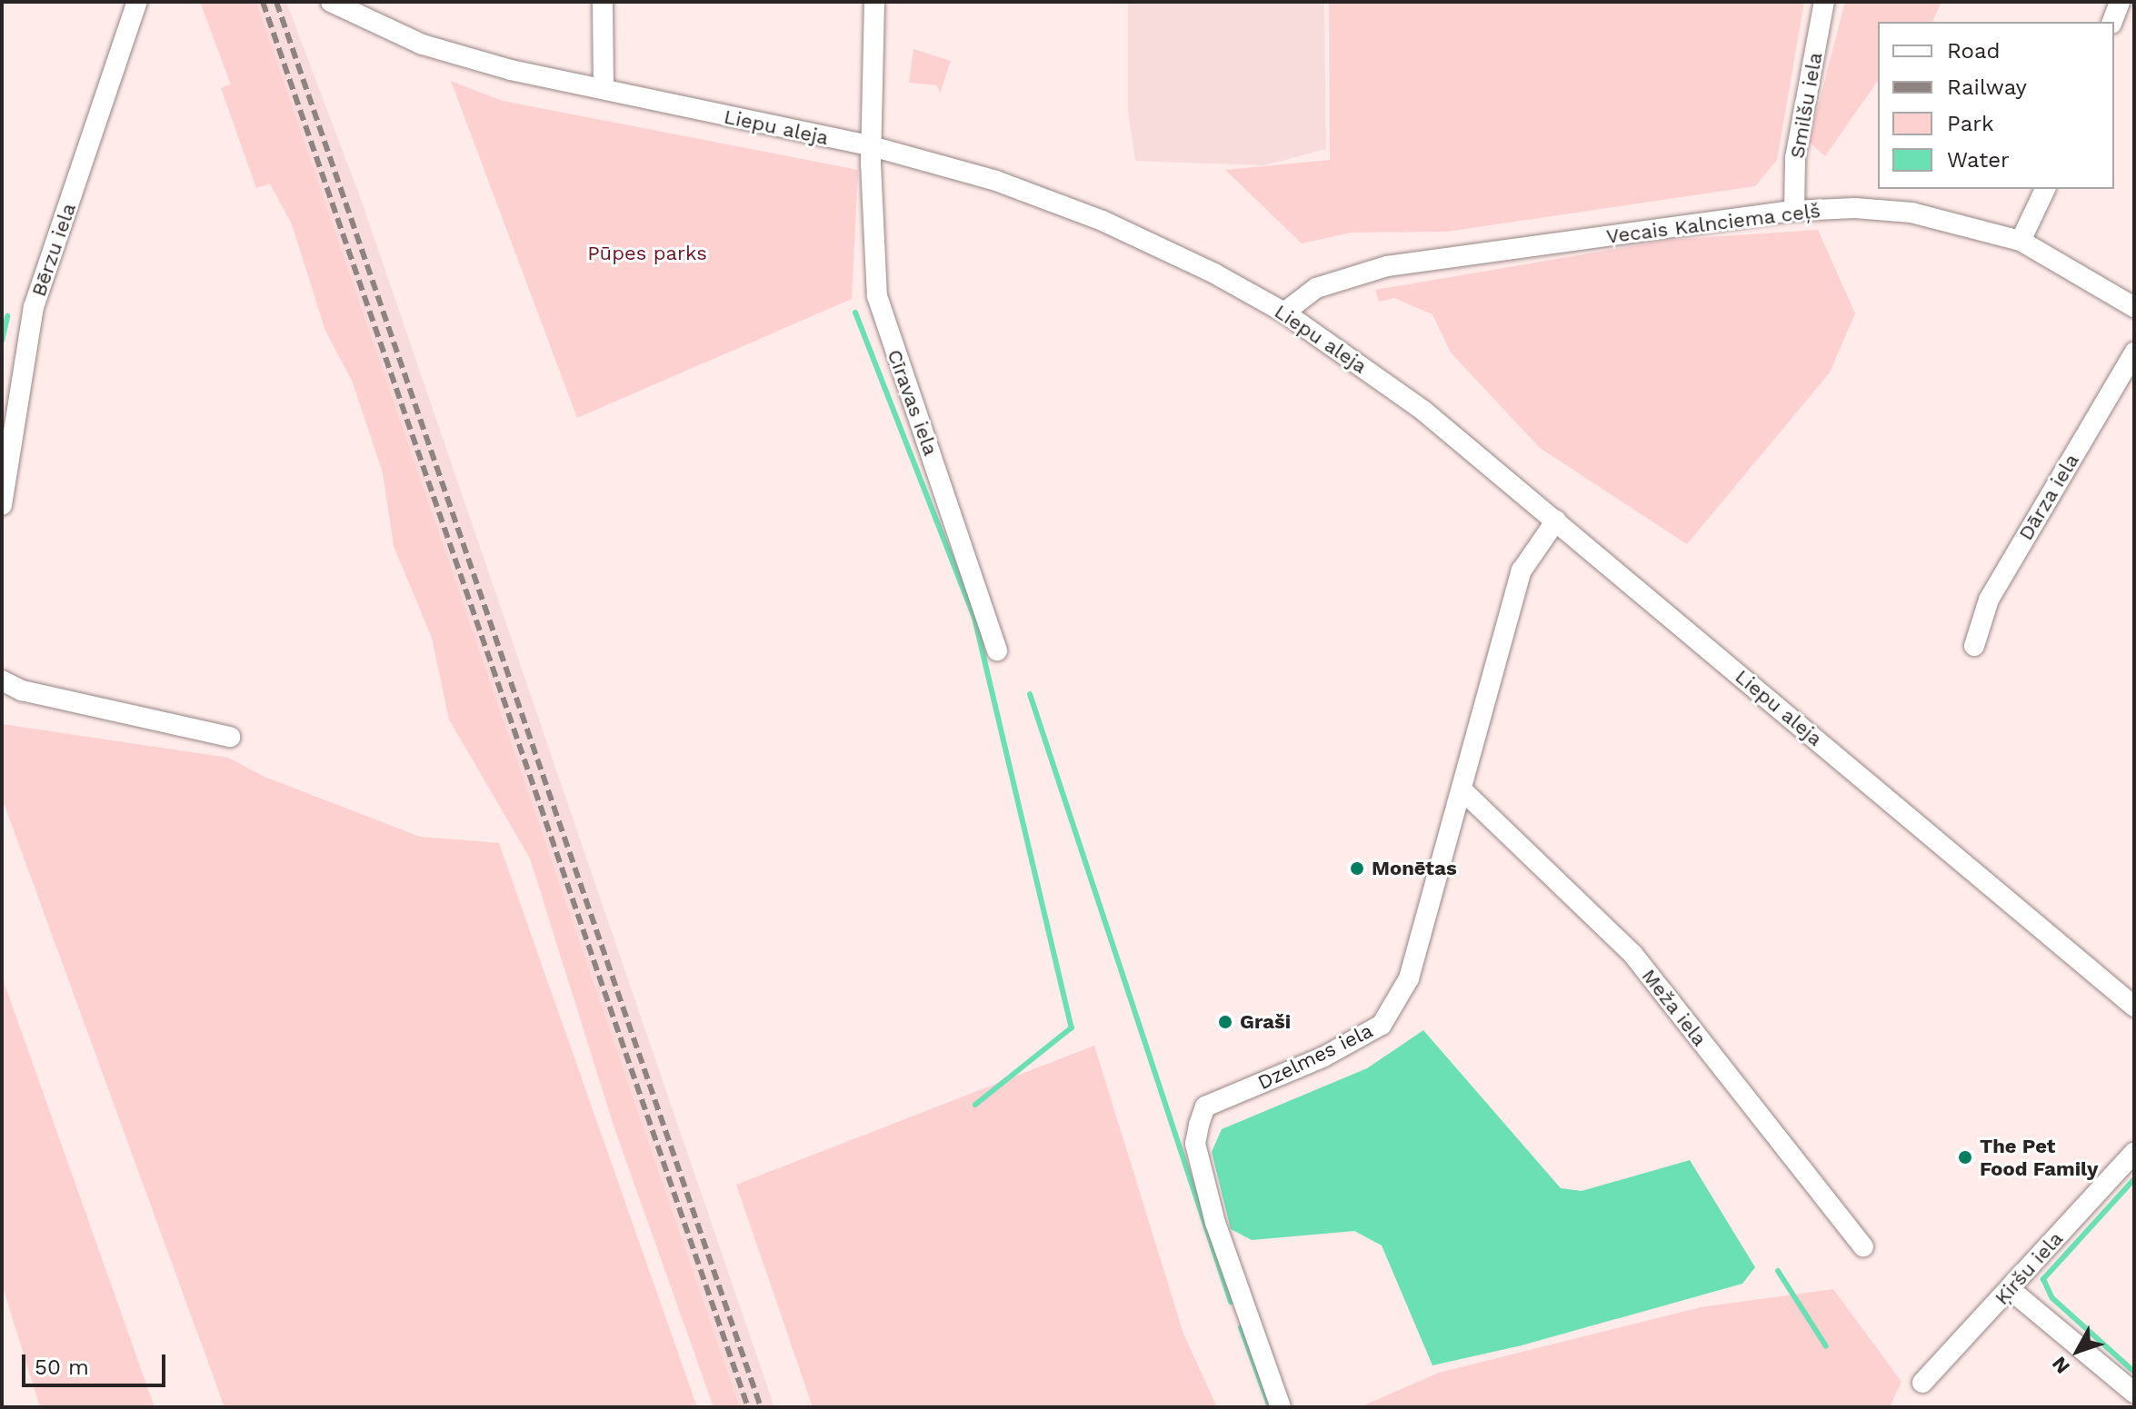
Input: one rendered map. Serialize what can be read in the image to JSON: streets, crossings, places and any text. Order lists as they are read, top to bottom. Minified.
{"streets":{"street":["Smilšu iela","Liepu aleja","Vecais Kalnciema ceļš","Bērzu iela","Cīravas iela","Dārza iela","Meža iela","Dzelmes iela","Ķiršu iela"]},"crossings":[["Smilšu iela","Vecais Kalnciema ceļš"],["Liepu aleja","Vecais Kalnciema ceļš"],["Liepu aleja","Cīravas iela"],["Liepu aleja","Dzelmes iela"],["Meža iela","Dzelmes iela"]],"parks":["Pūpes parks"],"places":["Monētas","Graši","The Pet Food Family"],"legend":["Road","Railway","Park","Water"],"scale_bar":"50 m","north":"bottom left"}
